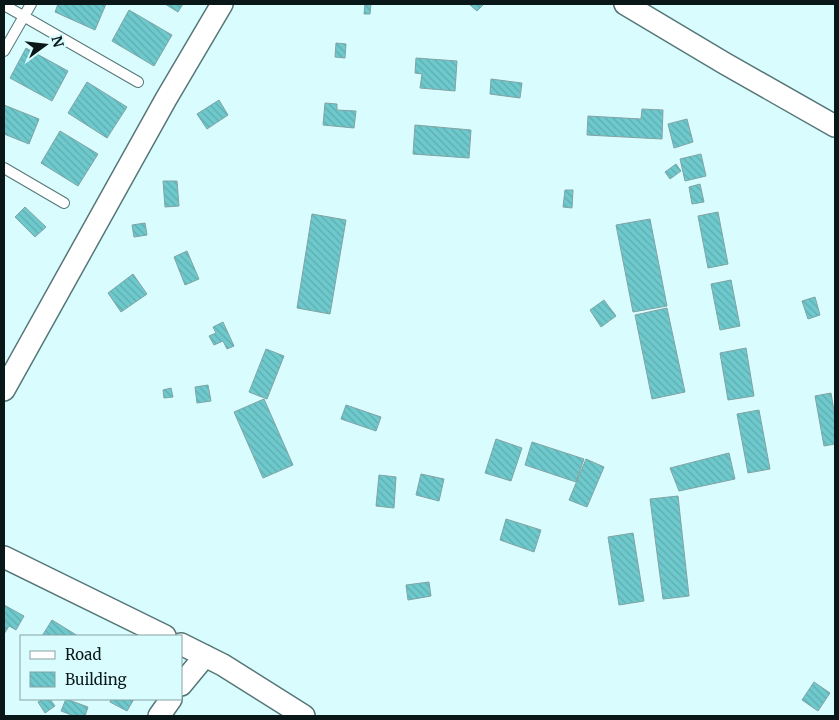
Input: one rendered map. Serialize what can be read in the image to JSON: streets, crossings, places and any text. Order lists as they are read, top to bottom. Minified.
{"legend":["Road","Building"],"north":"right"}
